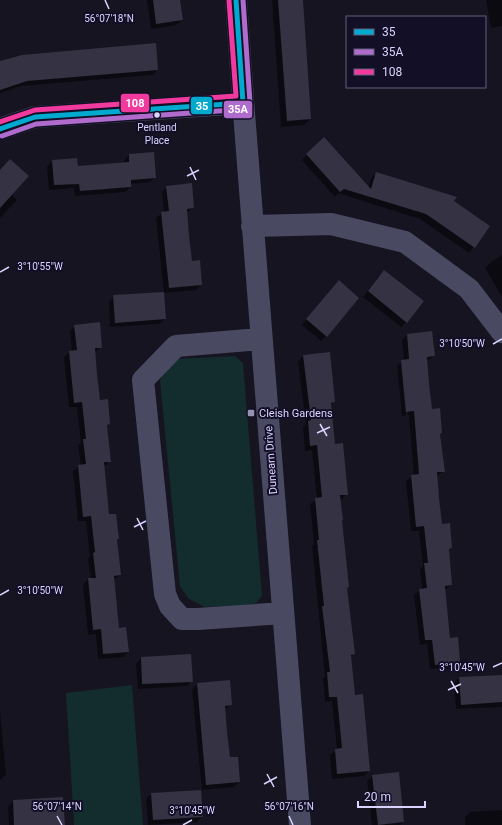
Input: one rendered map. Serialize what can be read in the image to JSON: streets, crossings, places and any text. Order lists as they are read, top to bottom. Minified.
{"streets":{"street":["Dunearn Drive"]},"places":{"other":["Pentland Place"],"transit":["Cleish Gardens"]},"lines":["transit line 35","transit line 35A","transit line 108"],"legend":["35","35A","108"],"scale_bar":"20 m","coordinates":["56°07'18\"N","3°10'55\"W","3°10'50\"W","3°10'45\"W","56°07'14\"N","56°07'16\"N"]}
